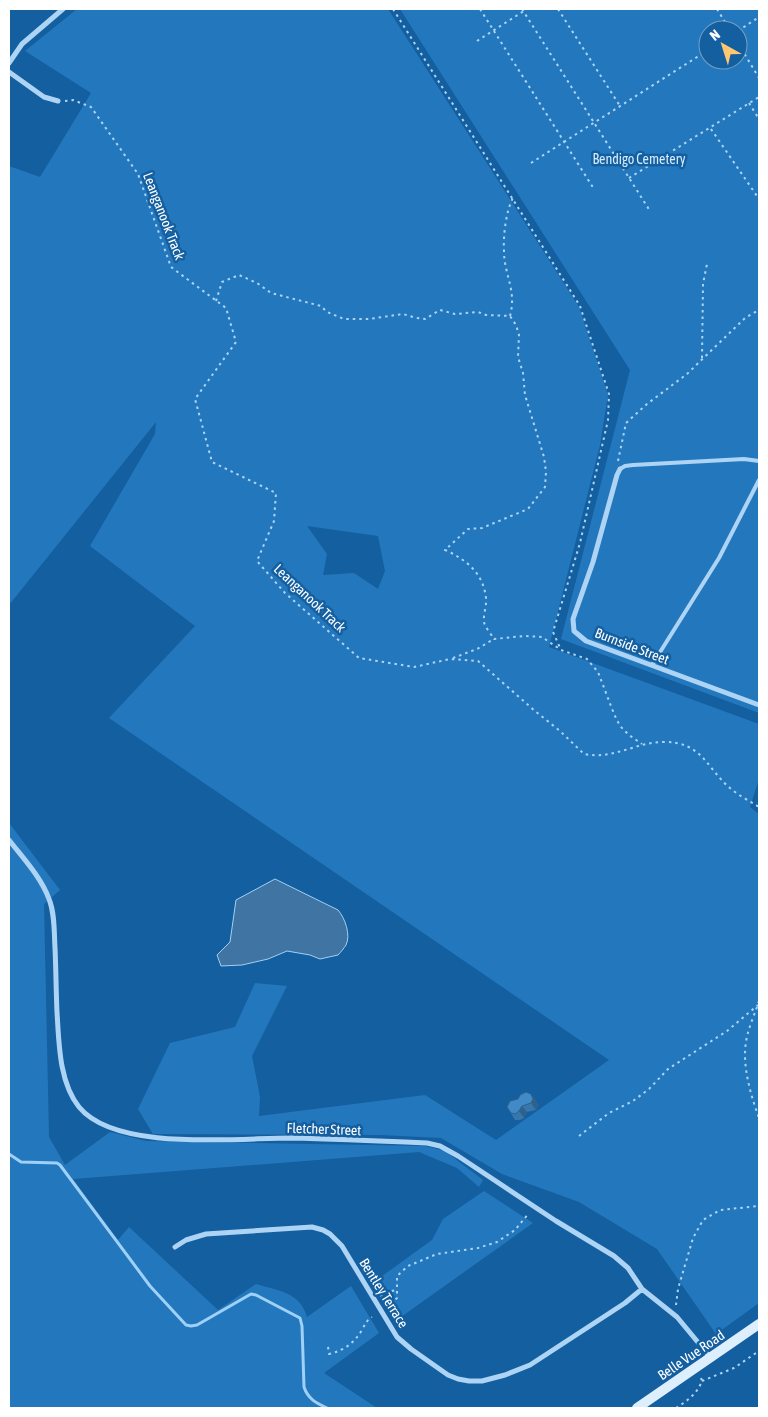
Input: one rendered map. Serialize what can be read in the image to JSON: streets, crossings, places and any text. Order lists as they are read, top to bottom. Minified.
{"streets":{"street":["Burnside Street","Fletcher Street","Bentley Terrace","Belle Vue Road"],"path":["Leanganook Track"]},"crossings":[["Fletcher Street","Bentley Terrace"],["Fletcher Street","Belle Vue Road"]],"parks":["Bendigo Cemetery"],"north":"top left"}
